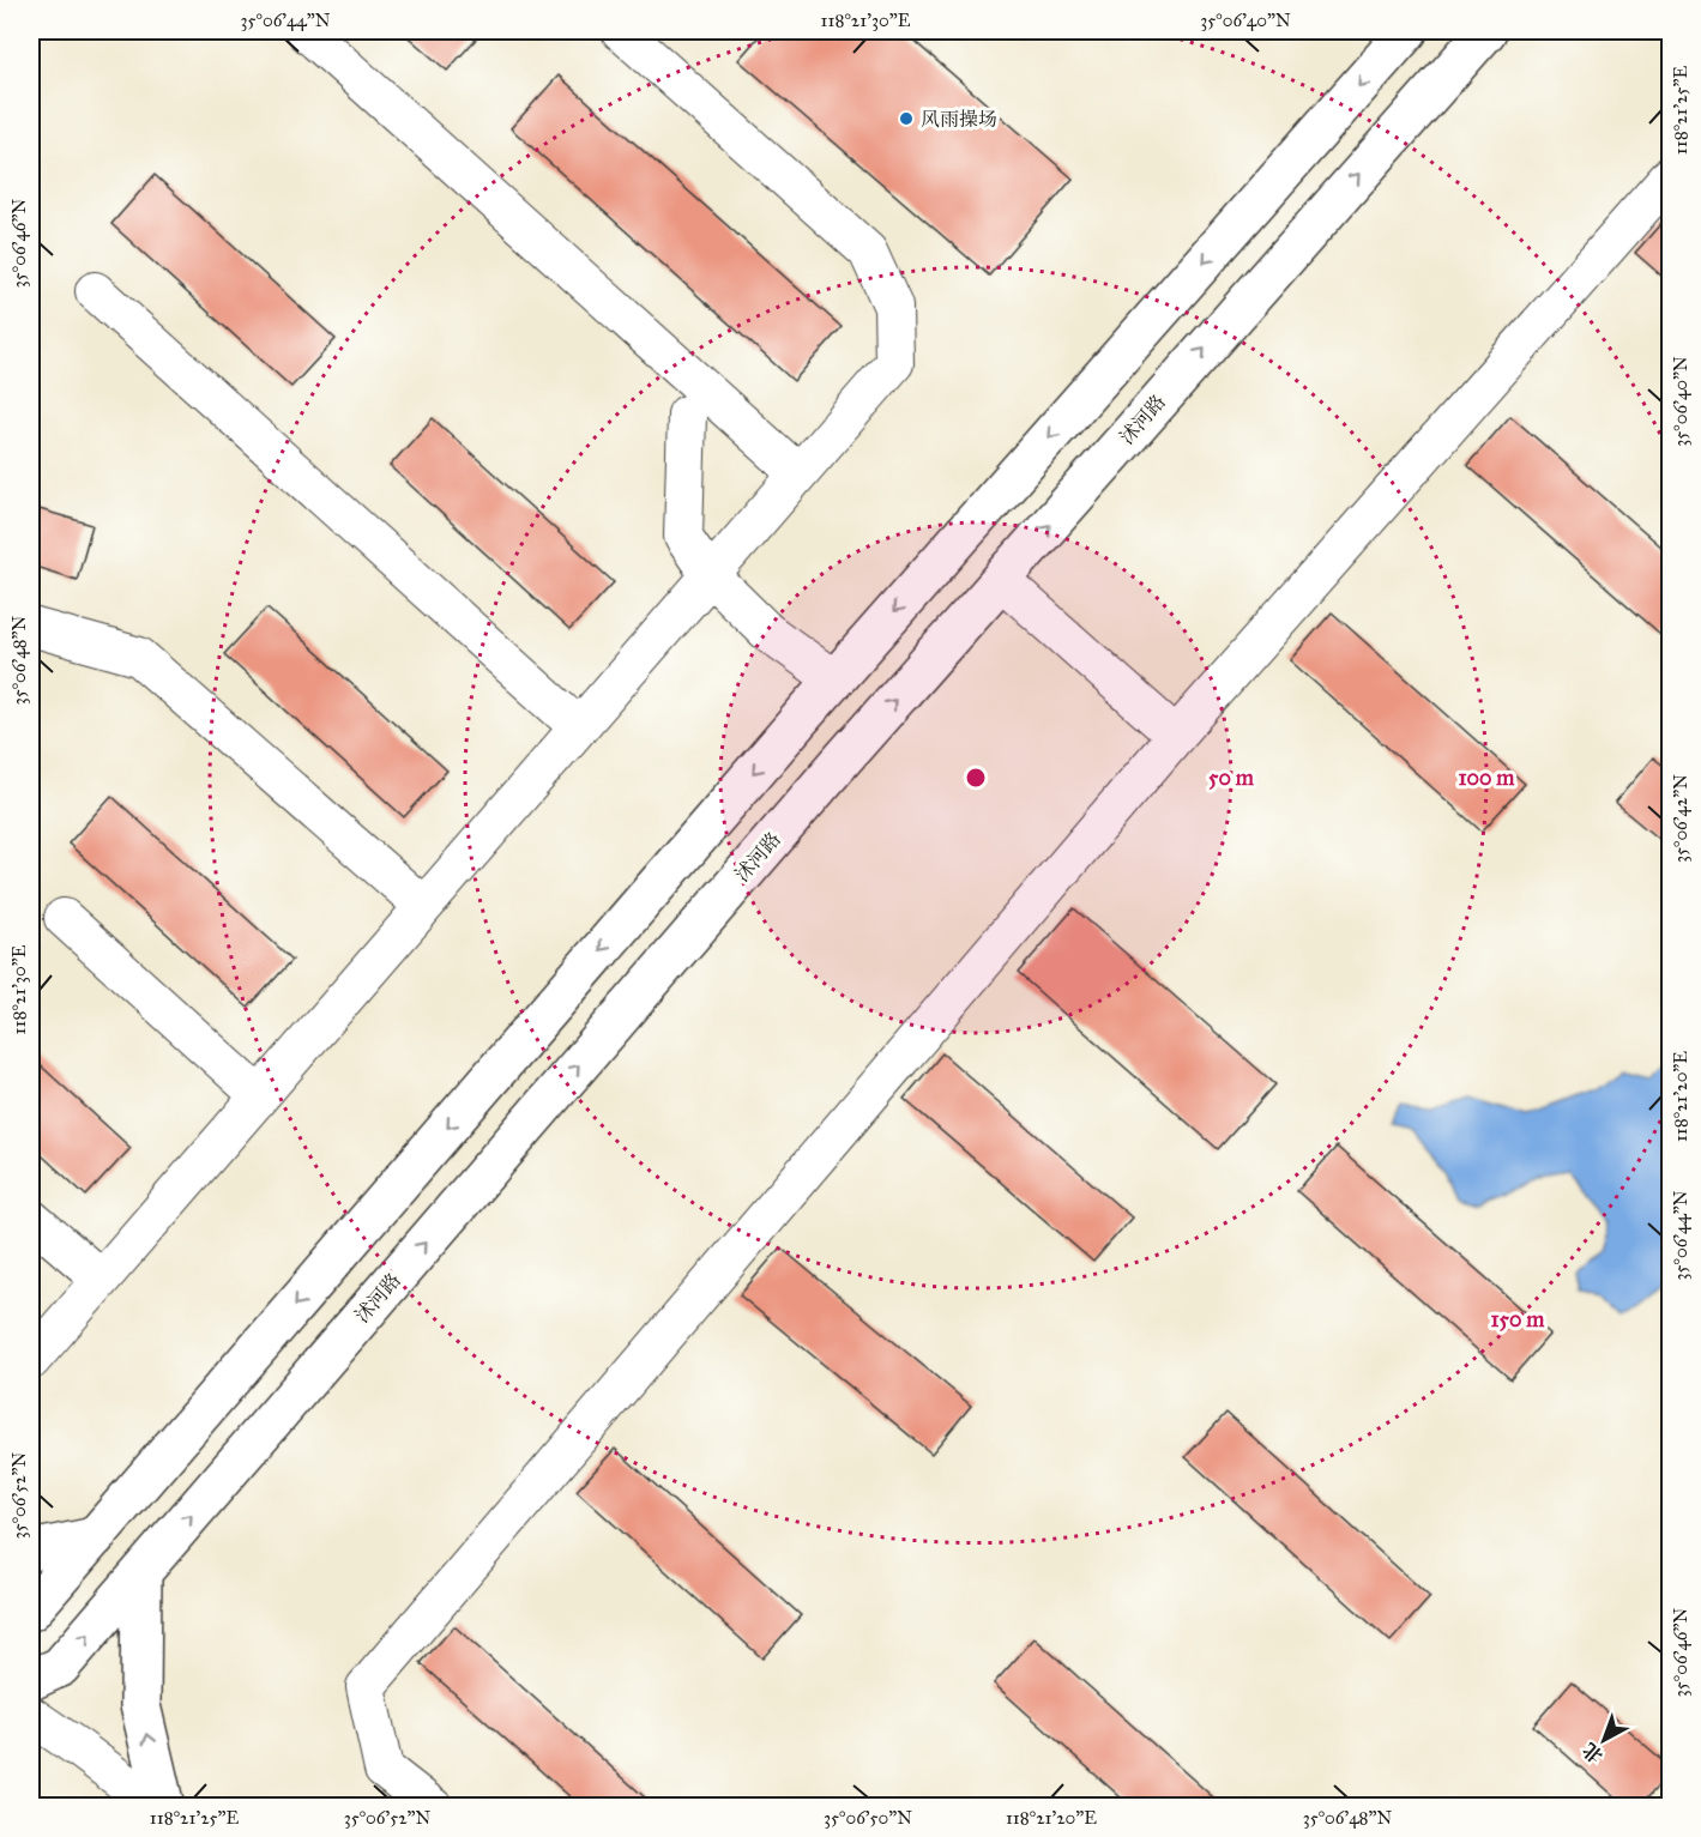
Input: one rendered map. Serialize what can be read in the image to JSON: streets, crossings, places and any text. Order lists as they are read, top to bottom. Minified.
{"streets":{"main road":["沭河路"]},"places":["风雨操场"],"north":"bottom left","coordinates":["35°06'44\"N","118°21'30\"E","35°06'40\"N","118°21'25\"E","35°06'46\"N","35°06'48\"N","35°06'42\"N","118°21'20\"E","35°06'52\"N","35°06'50\"N"],"rings":["50 m","100 m","150 m"]}
